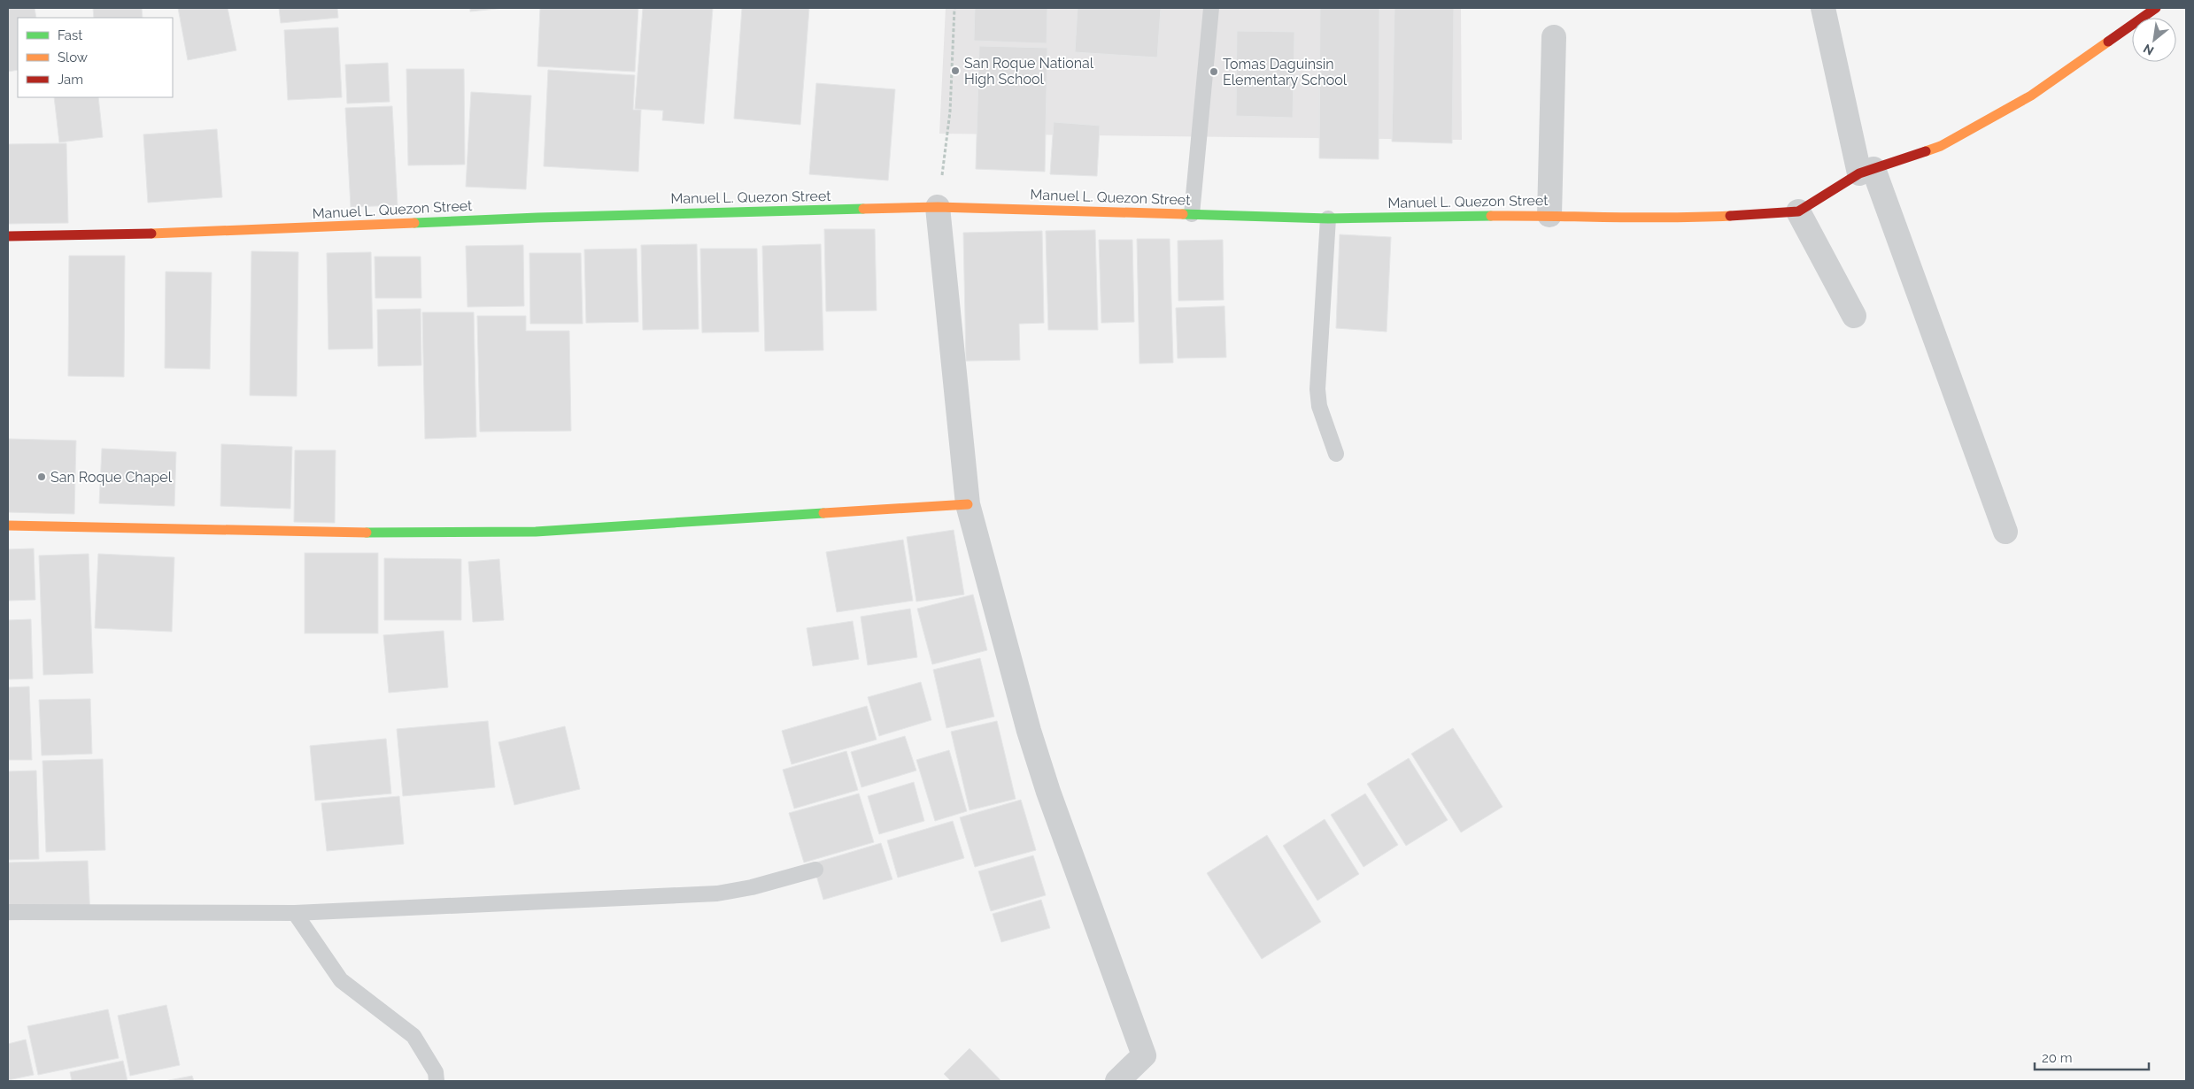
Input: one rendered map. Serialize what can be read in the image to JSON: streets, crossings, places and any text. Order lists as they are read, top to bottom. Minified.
{"streets":{"street":["Manuel L. Quezon Street"]},"places":["San Roque National High School","Tomas Daguinsin Elementary School","San Roque Chapel"],"legend":["Fast","Slow","Jam"],"scale_bar":"20 m","north":"bottom left"}
